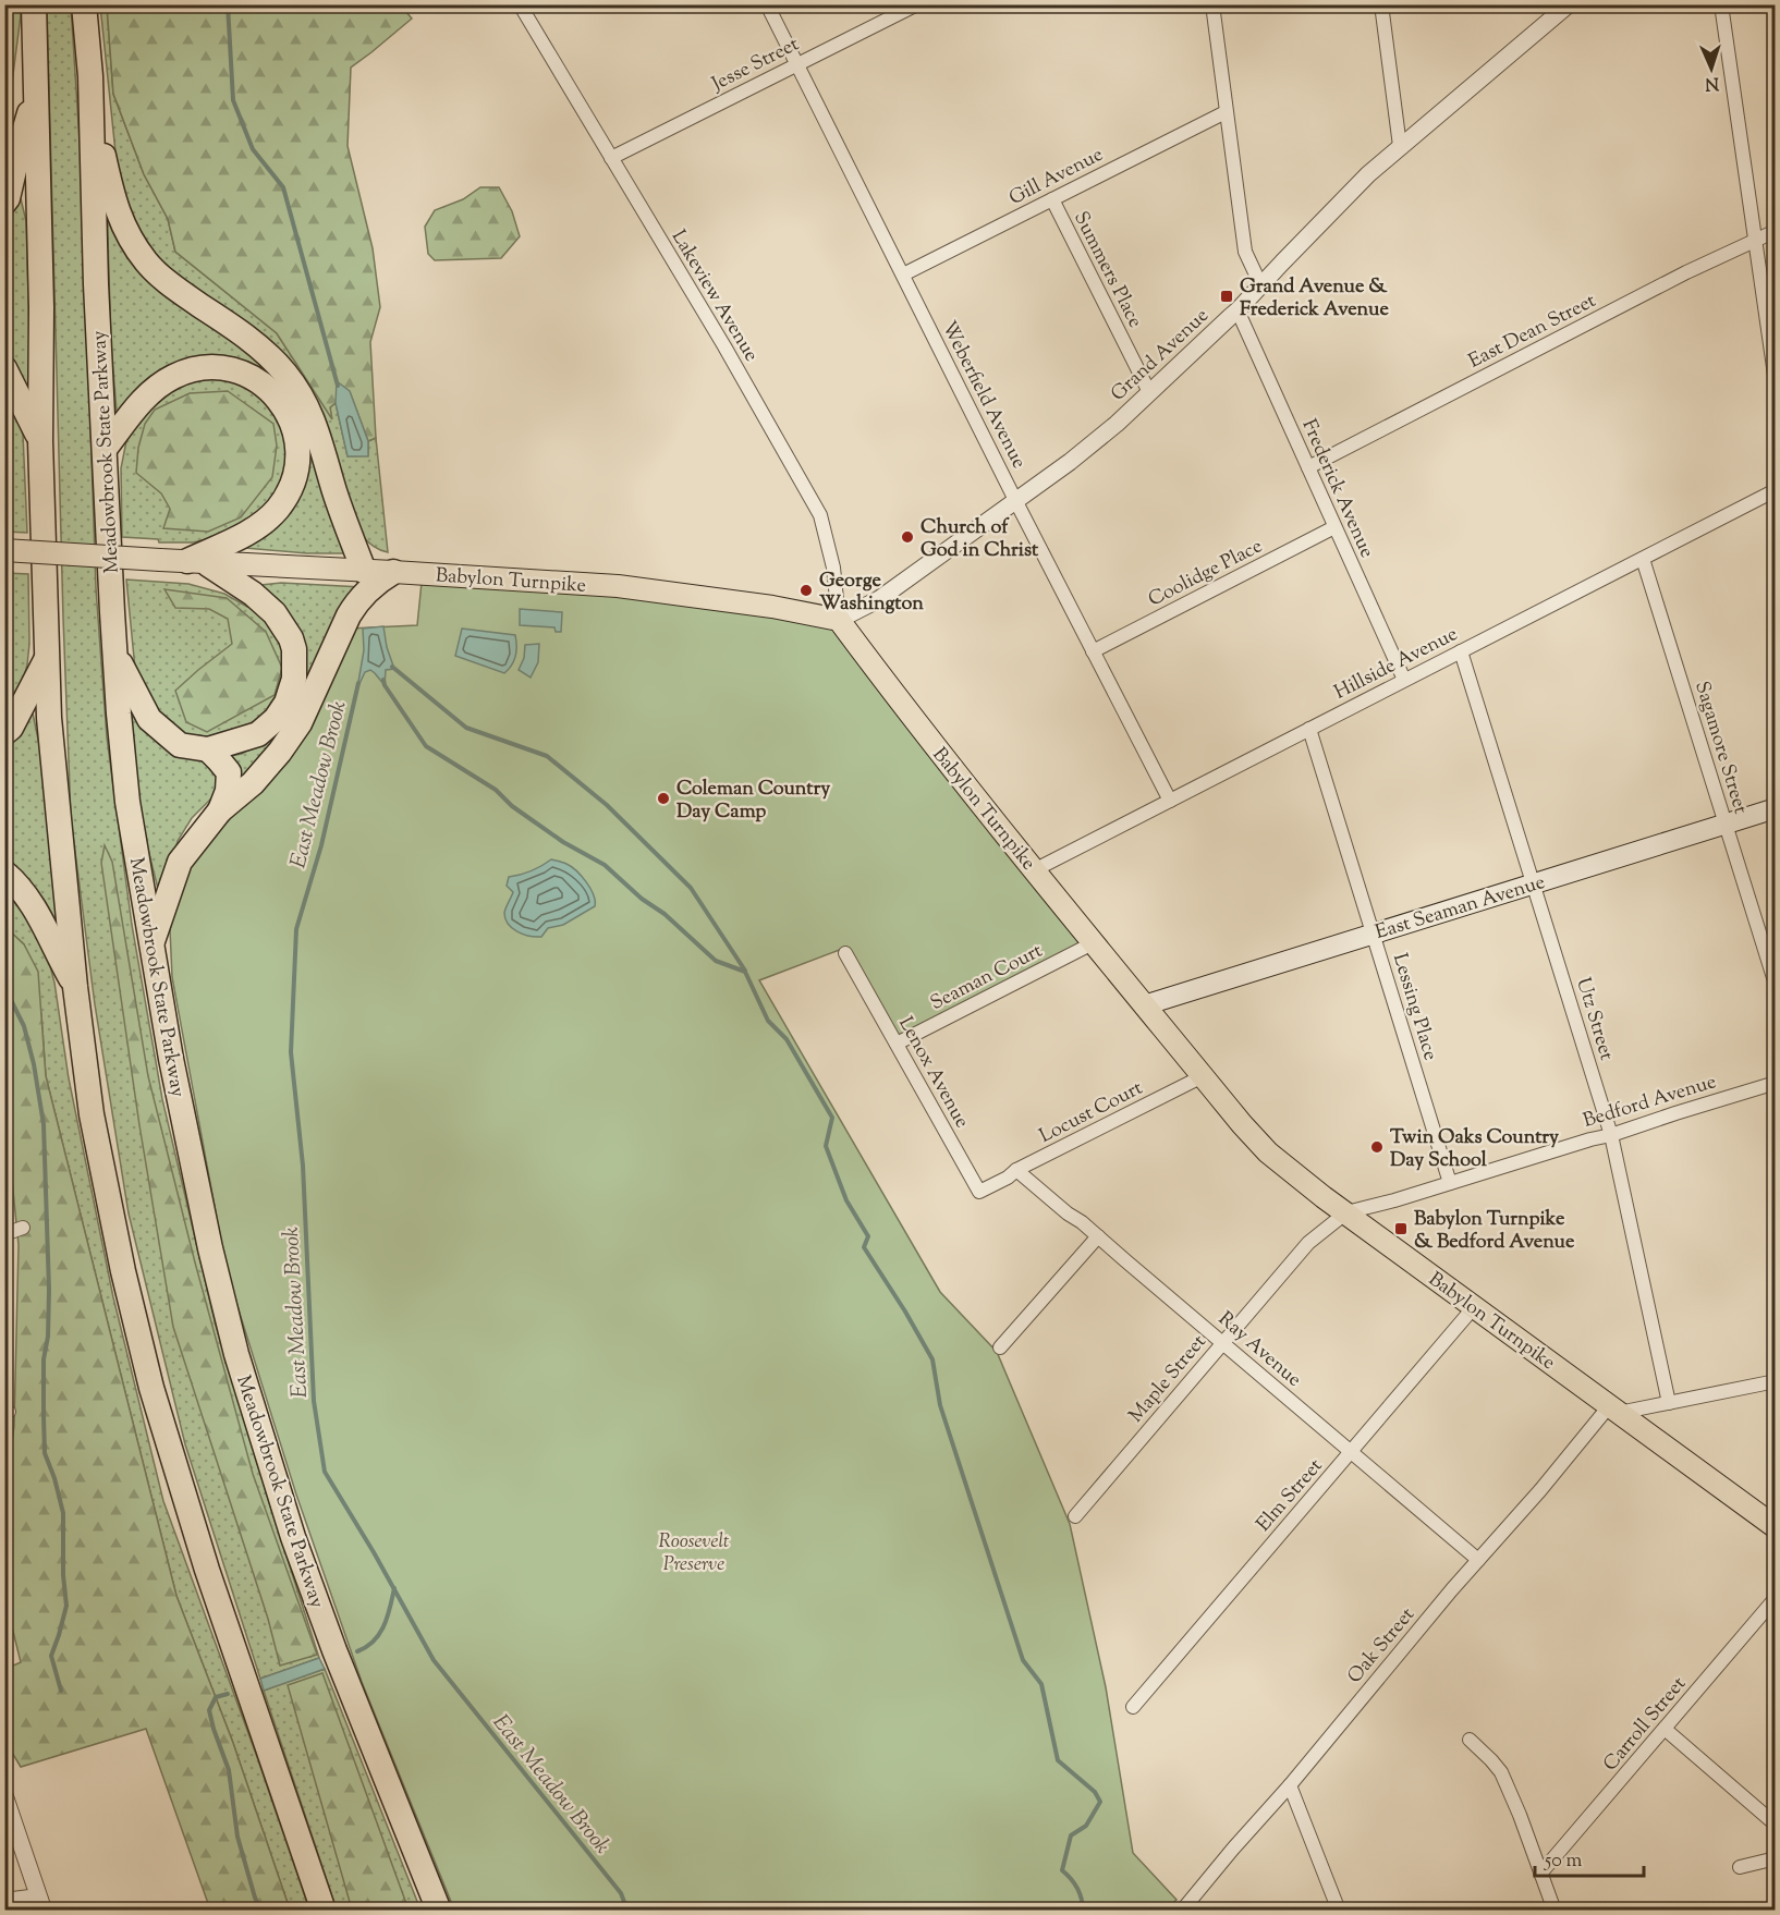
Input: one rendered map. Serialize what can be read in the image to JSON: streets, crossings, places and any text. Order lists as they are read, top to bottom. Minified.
{"streets":{"highway":["Meadowbrook State Parkway"],"main road":["Babylon Turnpike","East Seaman Avenue"],"street":["Jesse Street","Gill Avenue","Summers Place","Lakeview Avenue","East Dean Street","Grand Avenue","Weberfield Avenue","Frederick Avenue","Coolidge Place","Hillside Avenue","Sagamore Street","Seaman Court","Lessing Place","Utz Street","Lenox Avenue","Bedford Avenue","Locust Court","Ray Avenue","Maple Street","Elm Street","Oak Street","Carroll Street"]},"crossings":[["Jesse Street","Lakeview Avenue"],["Jesse Street","Weberfield Avenue"],["Gill Avenue","Summers Place"],["Gill Avenue","Weberfield Avenue"],["Summers Place","Grand Avenue"],["Lakeview Avenue","Grand Avenue"],["Lakeview Avenue","Babylon Turnpike"],["East Dean Street","Frederick Avenue"],["Grand Avenue","Weberfield Avenue"],["Grand Avenue","Frederick Avenue"],["Grand Avenue","Babylon Turnpike"],["Weberfield Avenue","Coolidge Place"],["Weberfield Avenue","Hillside Avenue"],["Frederick Avenue","Coolidge Place"],["Frederick Avenue","Hillside Avenue"],["Babylon Turnpike","Hillside Avenue"],["Babylon Turnpike","East Seaman Avenue"],["Babylon Turnpike","Seaman Court"],["Babylon Turnpike","Bedford Avenue"],["Babylon Turnpike","Locust Court"],["Babylon Turnpike","Maple Street"],["Babylon Turnpike","Elm Street"],["Babylon Turnpike","Oak Street"],["Hillside Avenue","Sagamore Street"],["Hillside Avenue","Lessing Place"],["Hillside Avenue","Utz Street"],["Sagamore Street","East Seaman Avenue"],["East Seaman Avenue","Lessing Place"],["East Seaman Avenue","Utz Street"],["Seaman Court","Lenox Avenue"],["Lessing Place","Bedford Avenue"],["Utz Street","Bedford Avenue"],["Lenox Avenue","Locust Court"],["Bedford Avenue","Maple Street"],["Locust Court","Ray Avenue"],["Ray Avenue","Maple Street"],["Ray Avenue","Elm Street"],["Ray Avenue","Oak Street"]],"water":["East Meadow Brook"],"parks":["Roosevelt Preserve"],"places":{"transit":["Grand Avenue & Frederick Avenue","Babylon Turnpike & Bedford Avenue"],"other":["Church of God in Christ","George Washington","Coleman Country Day Camp","Twin Oaks Country Day School"]},"scale_bar":"50 m","north":"bottom"}
